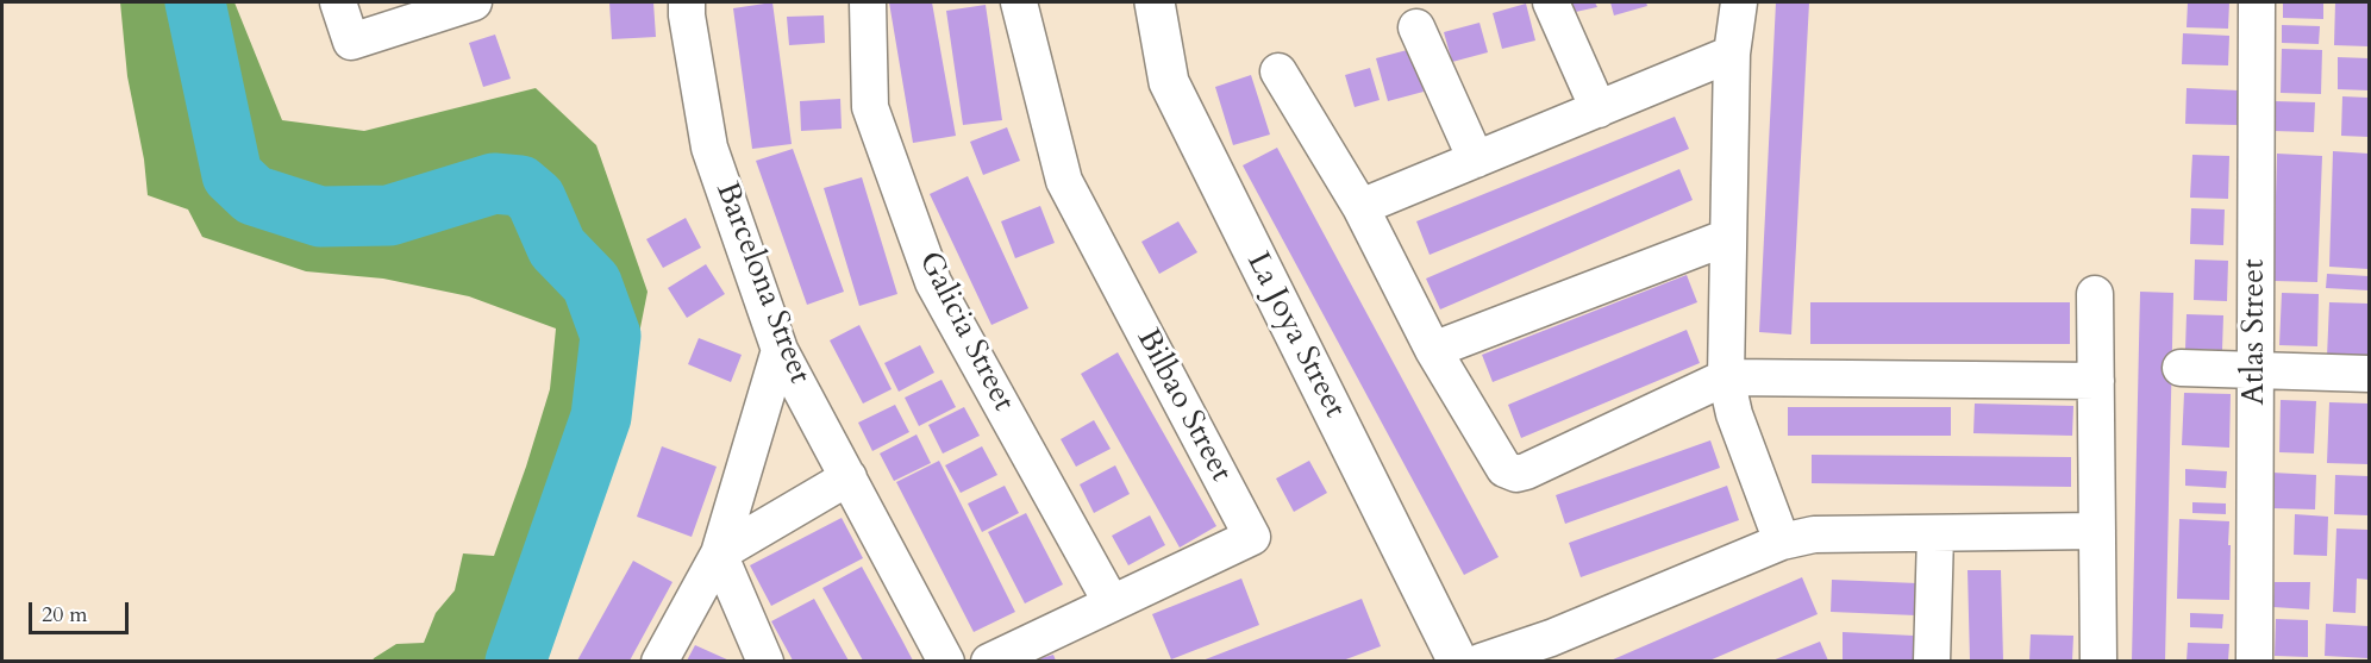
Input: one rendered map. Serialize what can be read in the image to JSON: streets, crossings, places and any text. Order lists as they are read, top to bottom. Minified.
{"streets":{"street":["Barcelona Street","Galicia Street","Atlas Street","La Joya Street","Bilbao Street"]},"crossings":[["Galicia Street","Bilbao Street"]],"scale_bar":"20 m"}
